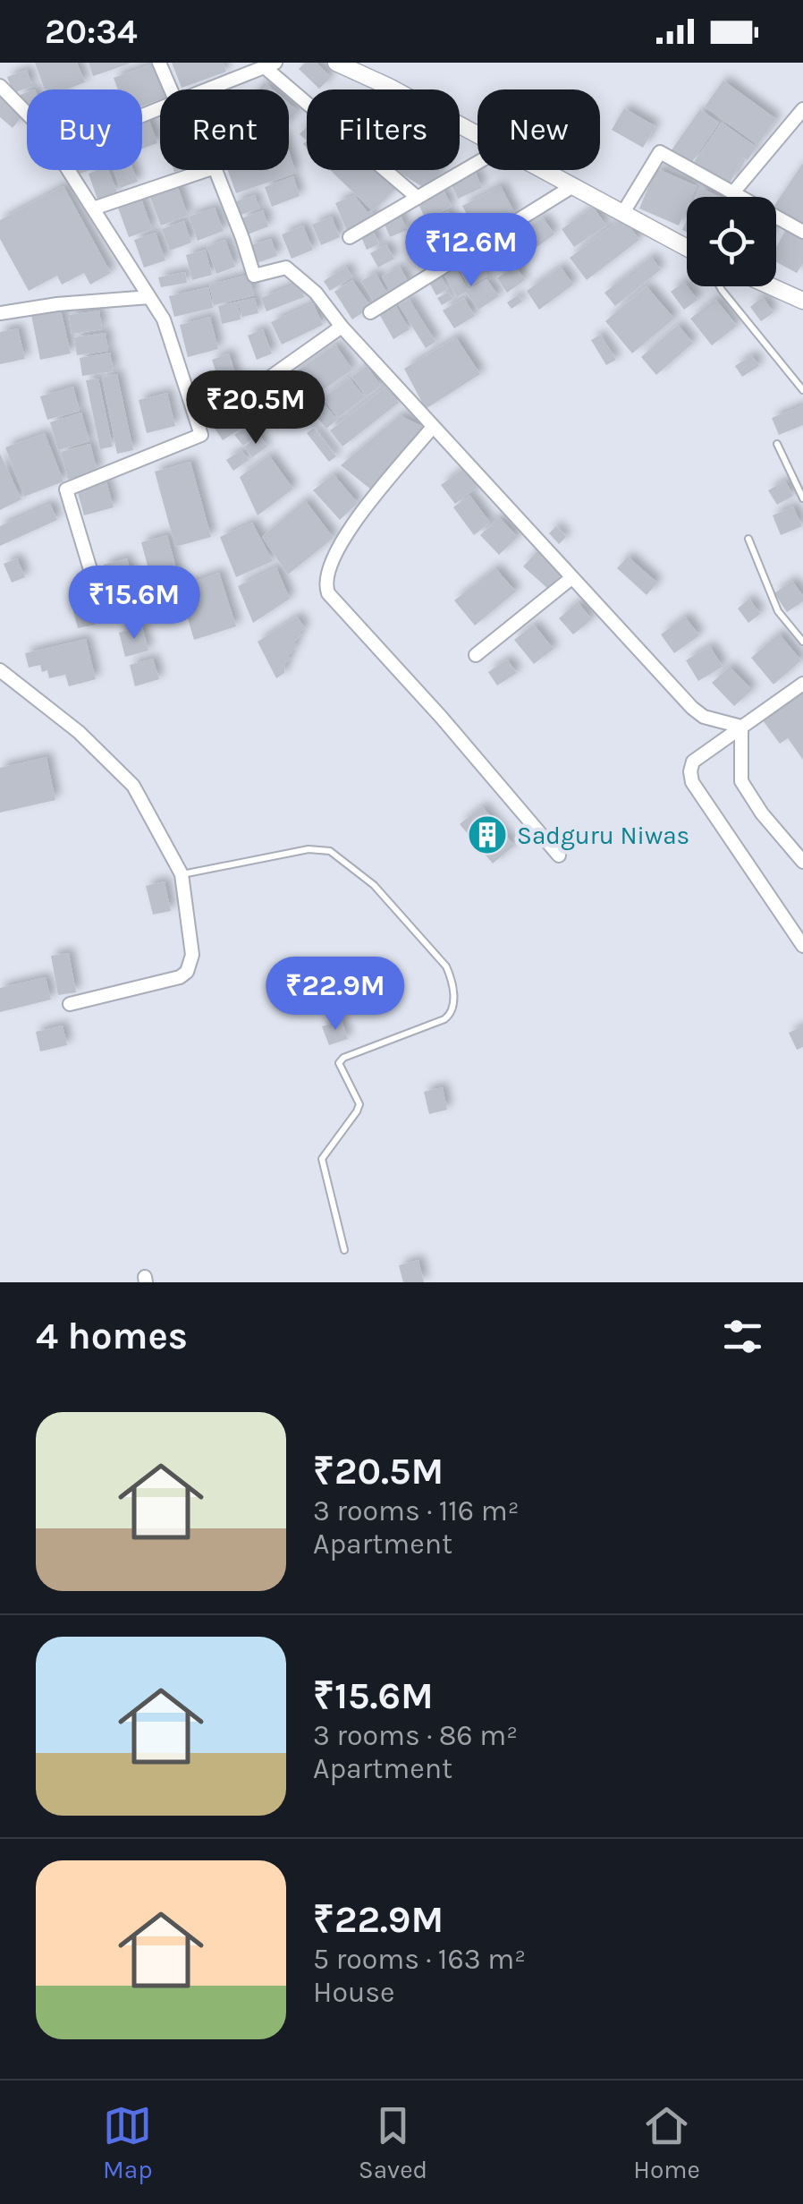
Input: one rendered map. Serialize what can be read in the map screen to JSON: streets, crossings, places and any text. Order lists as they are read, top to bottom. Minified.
{"places":{"building":["Sadguru Niwas"]},"page":{"status":"20:34","chip":["Buy","Rent","Filters","New"],"price":["₹12.6M","₹20.5M","₹15.6M","₹22.9M"],"heading":"4 homes","list":[{"name":"₹20.5M","note":"3 rooms · 116 m² · Apartment"},{"name":"₹15.6M","note":"3 rooms · 86 m² · Apartment"},{"name":"₹22.9M","note":"5 rooms · 163 m² · House"}],"tabs":["Map","Saved","Home"]}}
